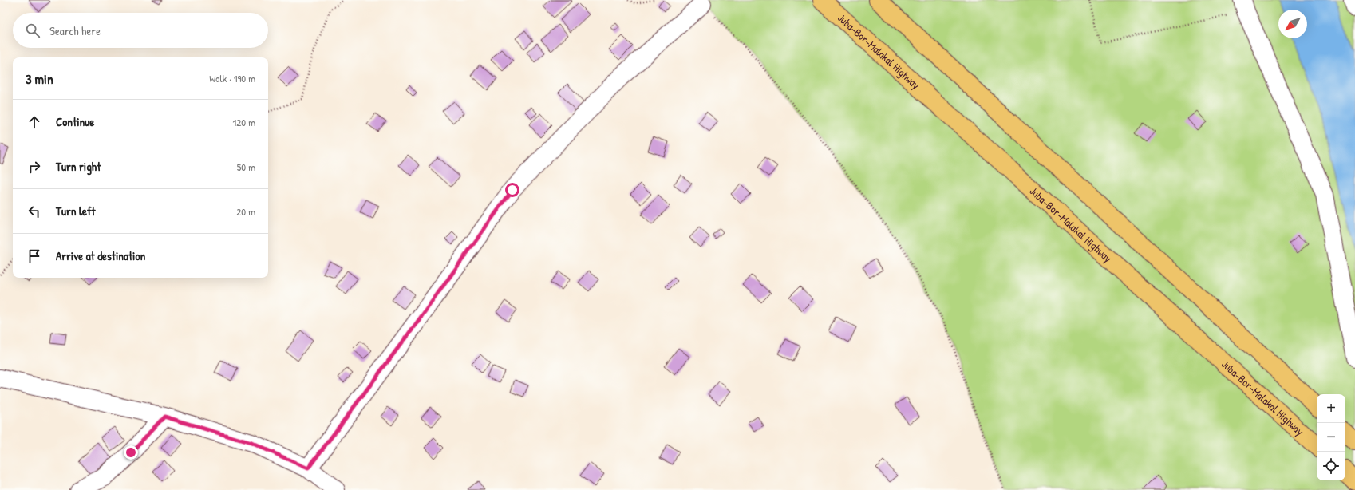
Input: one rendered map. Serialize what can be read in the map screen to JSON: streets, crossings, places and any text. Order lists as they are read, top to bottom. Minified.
{"streets":{"highway":["Juba-Bor-Malakal Highway"]},"north":"bottom left","page":{"search":"Search here","heading":["3 min","Walk · 190 m"],"list":[["Continue","120 m"],["Turn right","50 m"],["Turn left","20 m"],"Arrive at destination"],"map_buttons":["+","−"]}}
